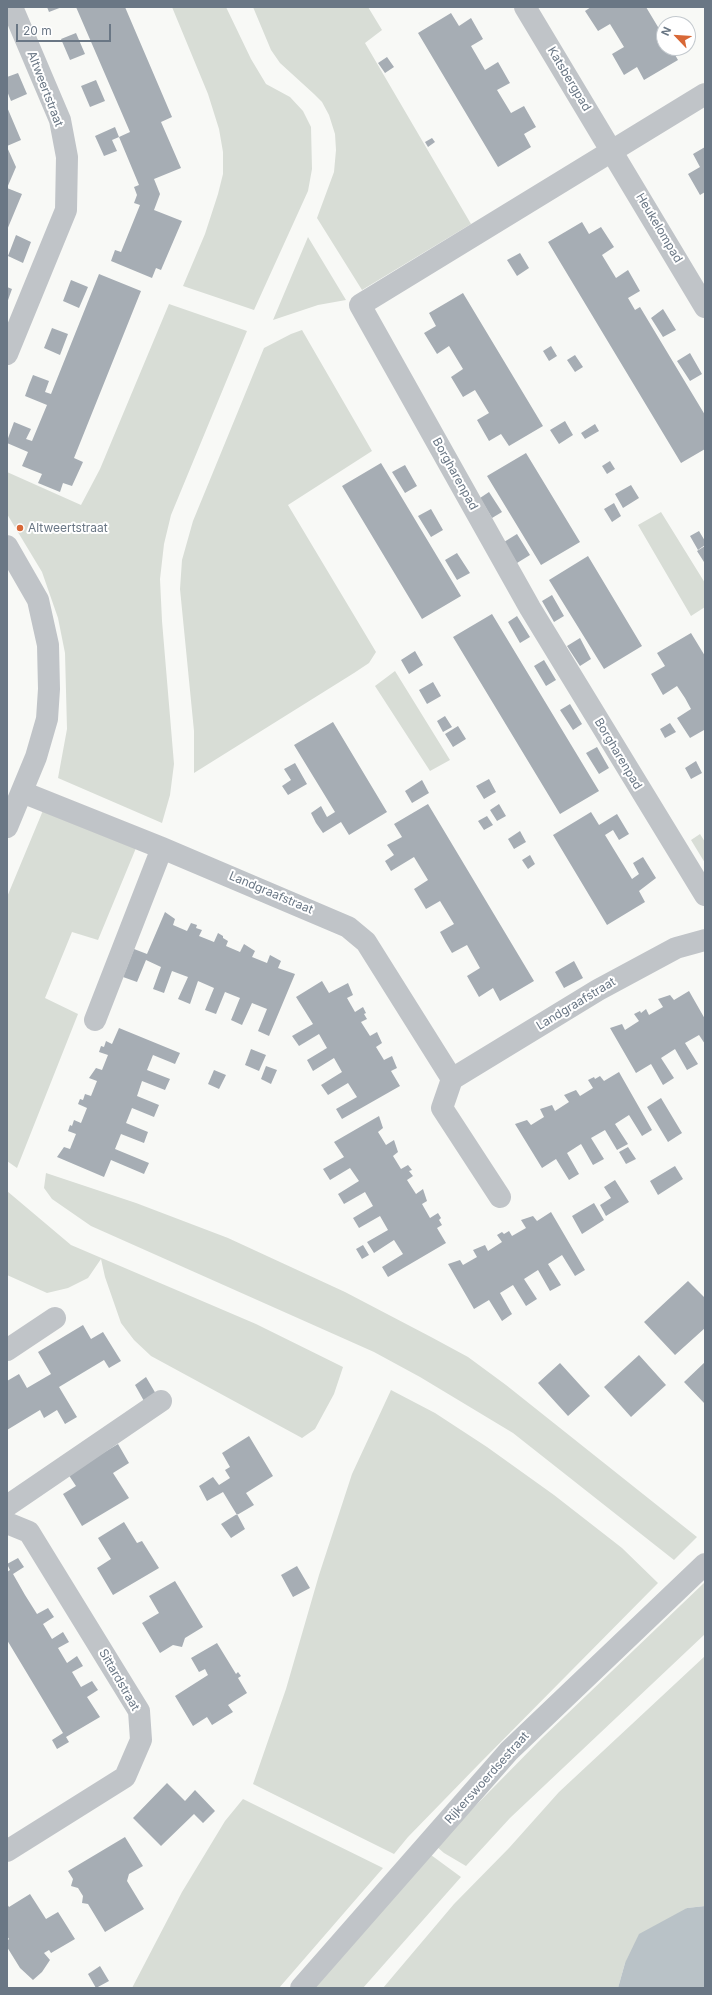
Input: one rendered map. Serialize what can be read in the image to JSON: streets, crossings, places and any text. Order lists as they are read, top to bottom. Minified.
{"streets":{"street":["Katsbergpad","Altweertstraat","Heukelompad","Borgharenpad","Landgraafstraat","Sittardstraat","Rijkerswoerdsestraat"]},"crossings":[["Katsbergpad","Heukelompad"],["Katsbergpad","Borgharenpad"],["Heukelompad","Borgharenpad"]],"places":["Altweertstraat"],"scale_bar":"20 m","north":"top left"}
